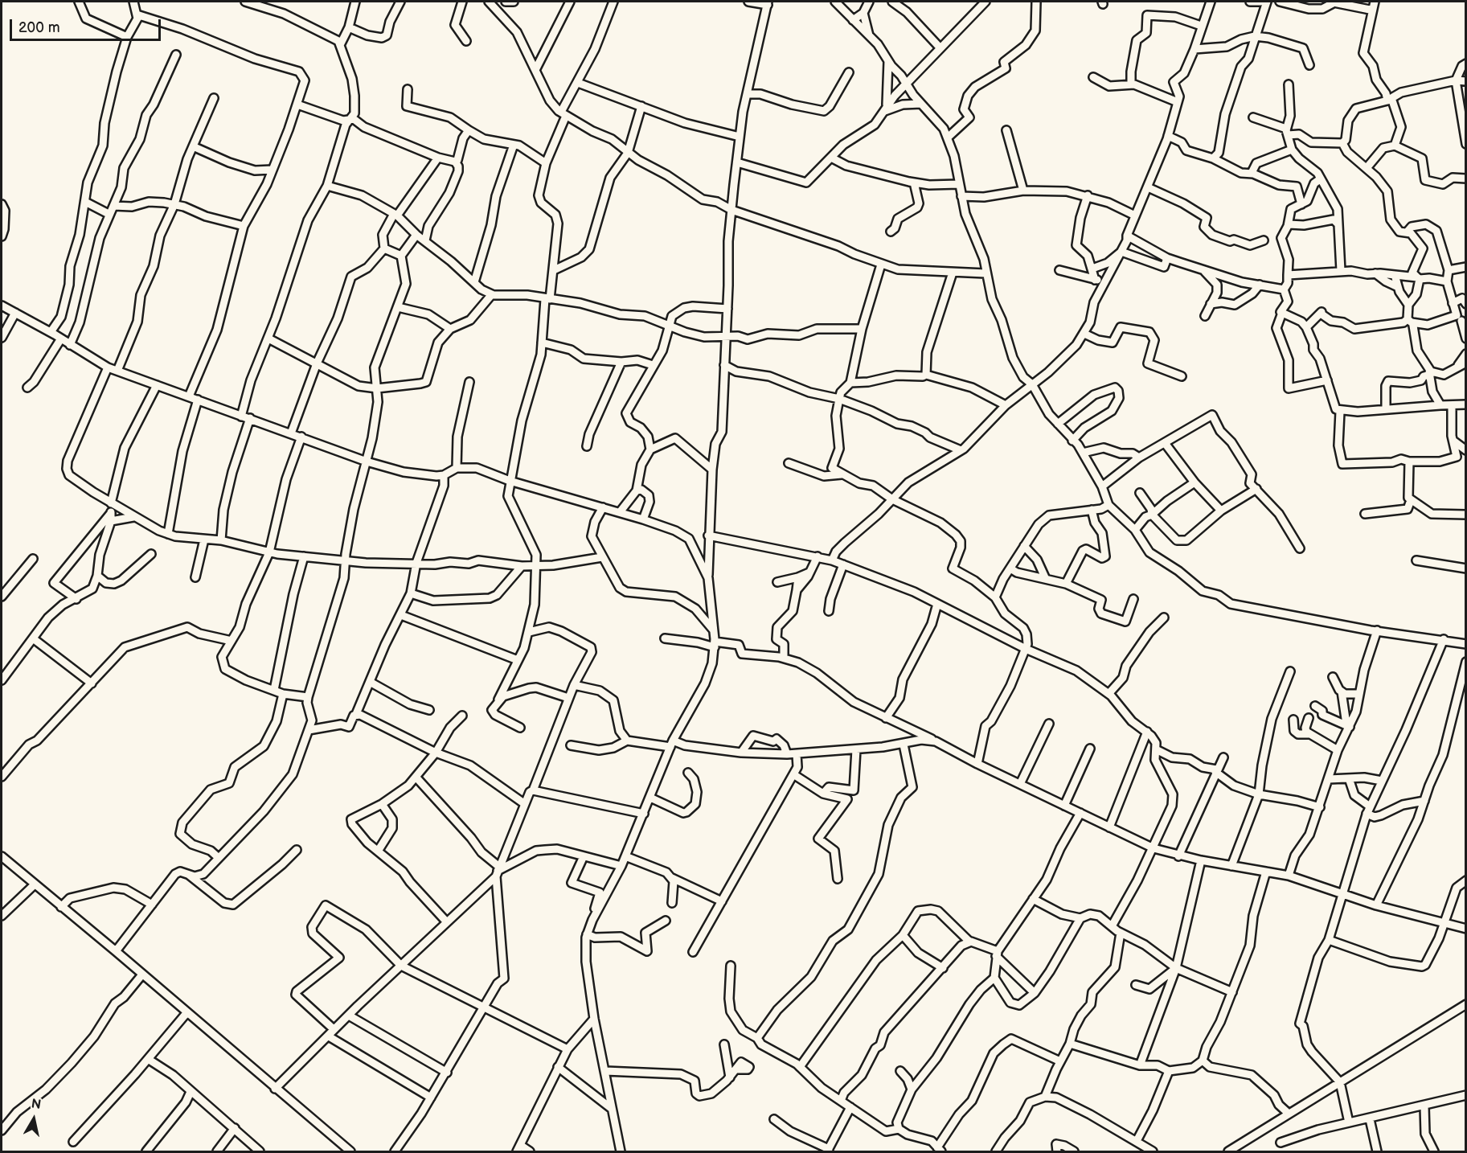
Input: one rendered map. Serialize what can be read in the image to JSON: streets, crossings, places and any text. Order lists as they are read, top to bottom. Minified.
{"scale_bar":"200 m","north":"top"}
